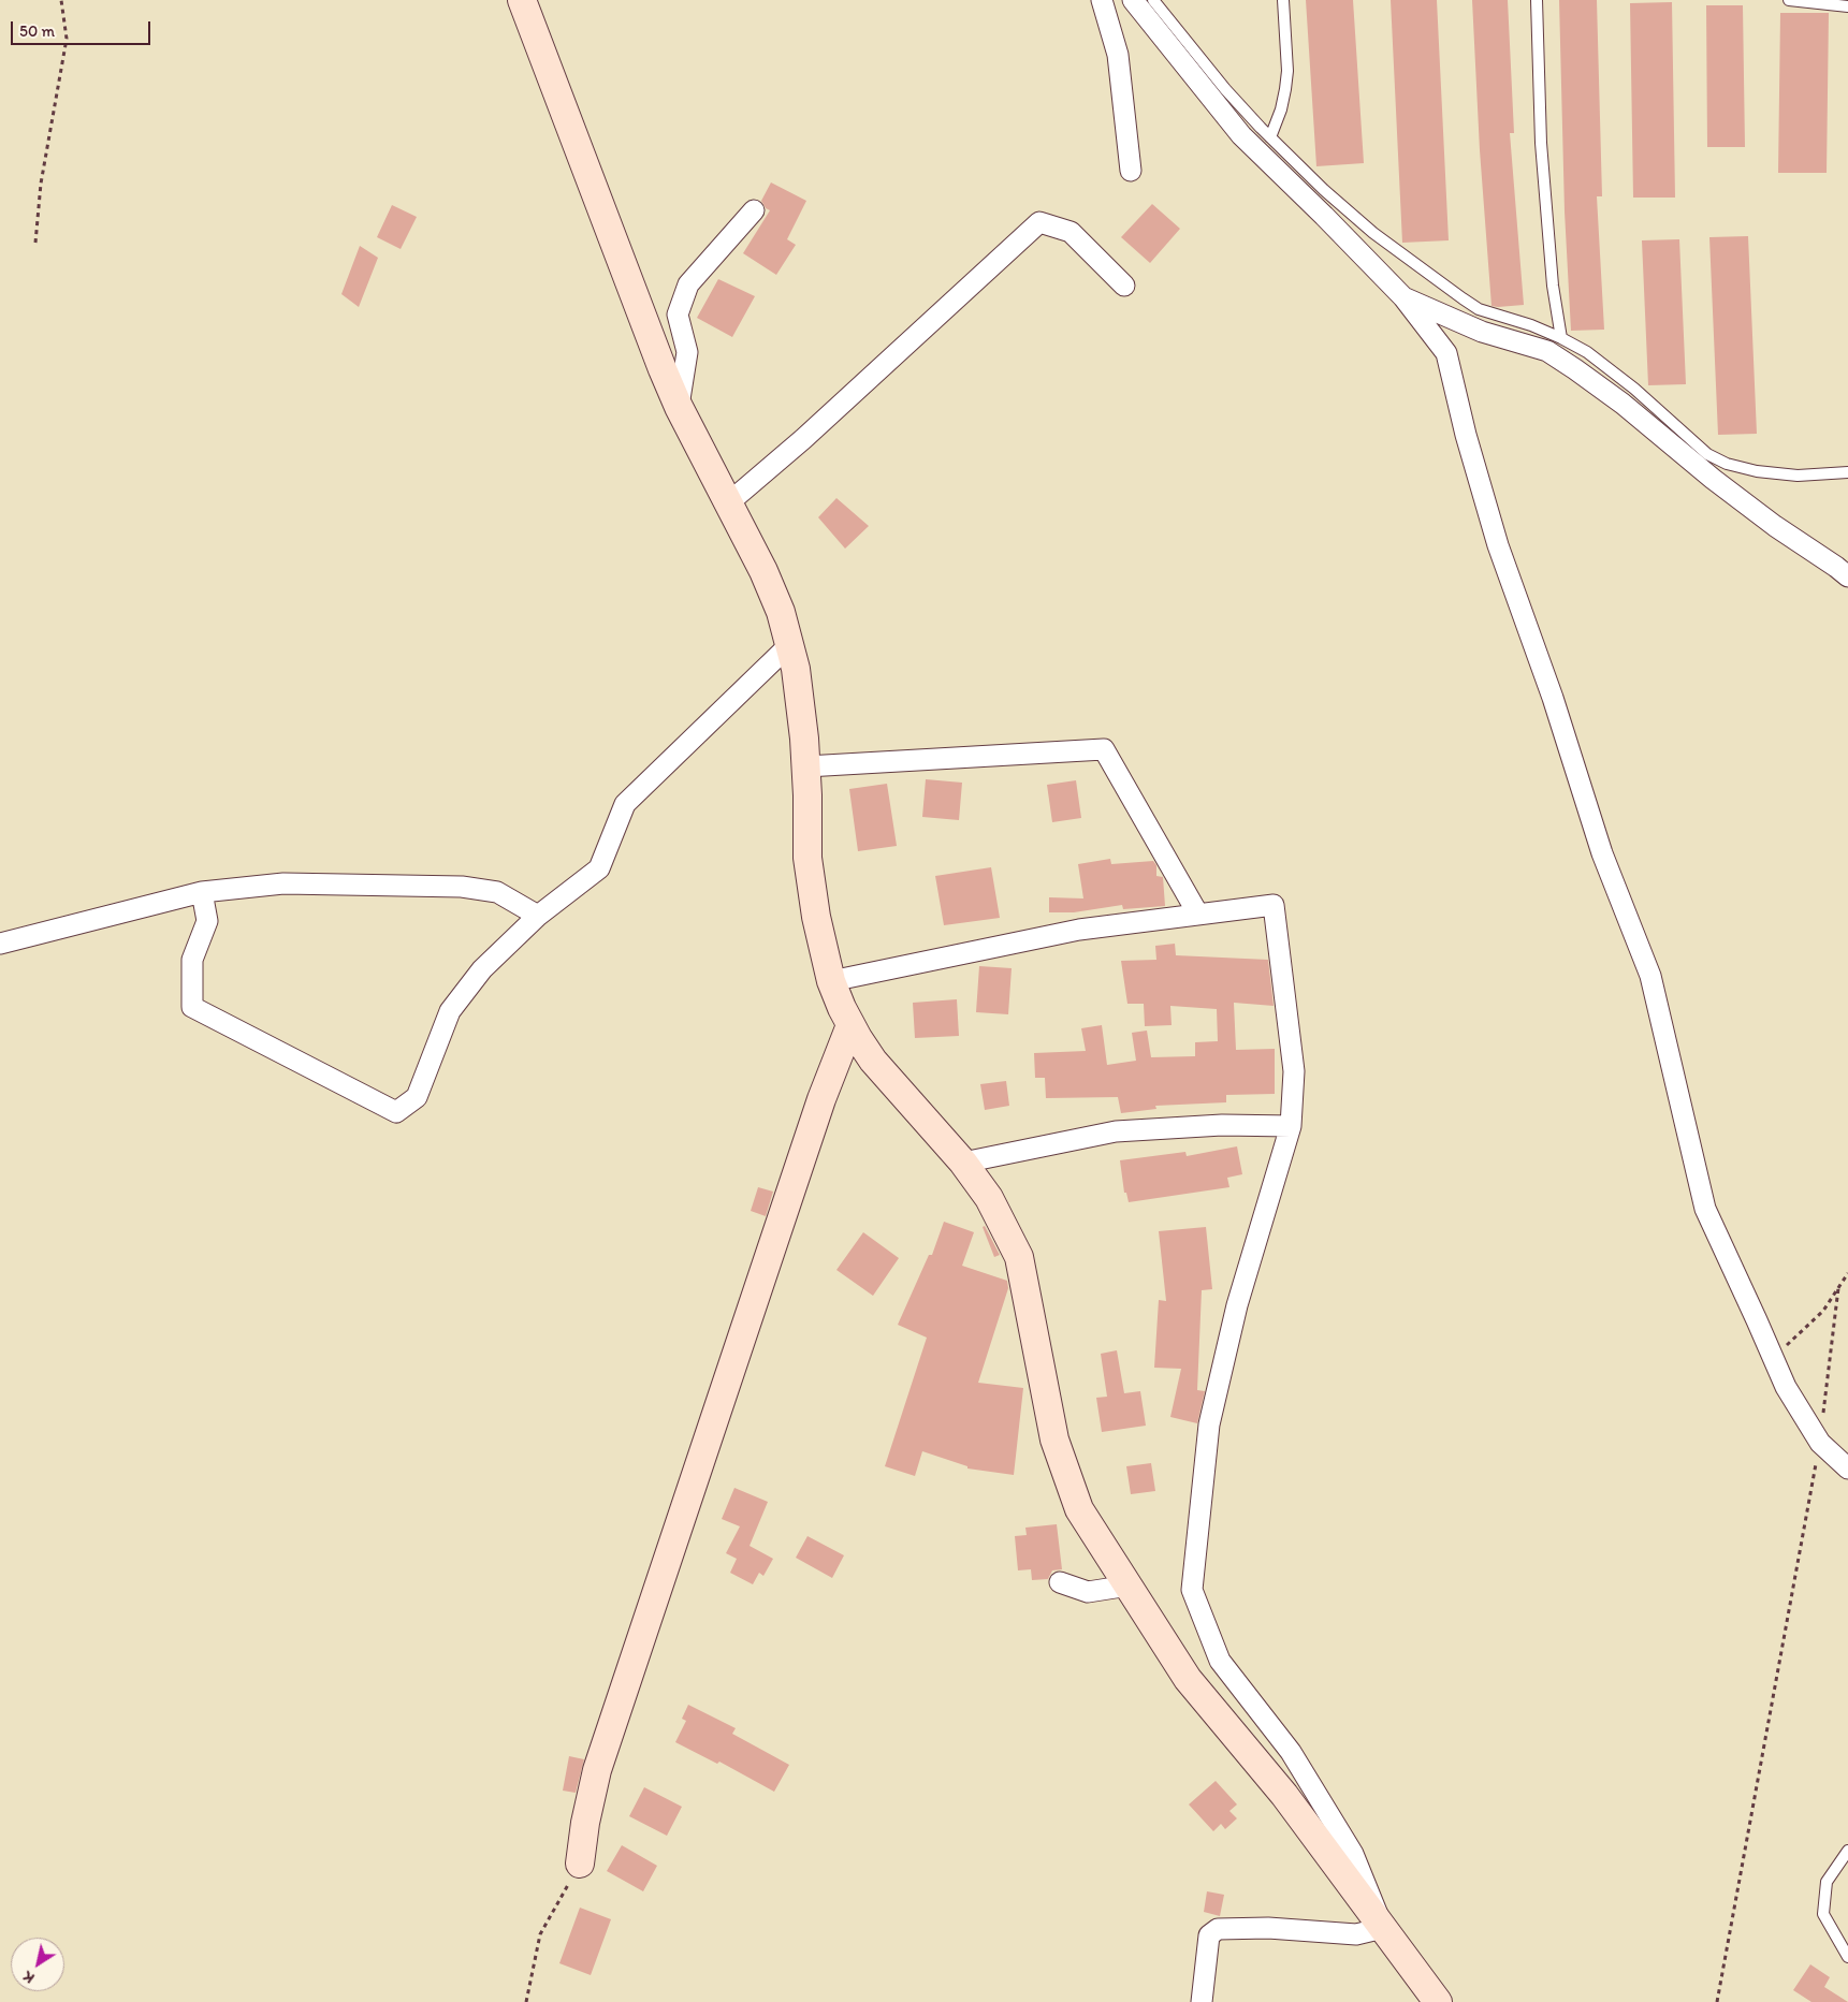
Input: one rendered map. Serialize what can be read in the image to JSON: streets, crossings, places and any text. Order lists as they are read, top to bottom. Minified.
{"scale_bar":"50 m","north":"bottom left"}
